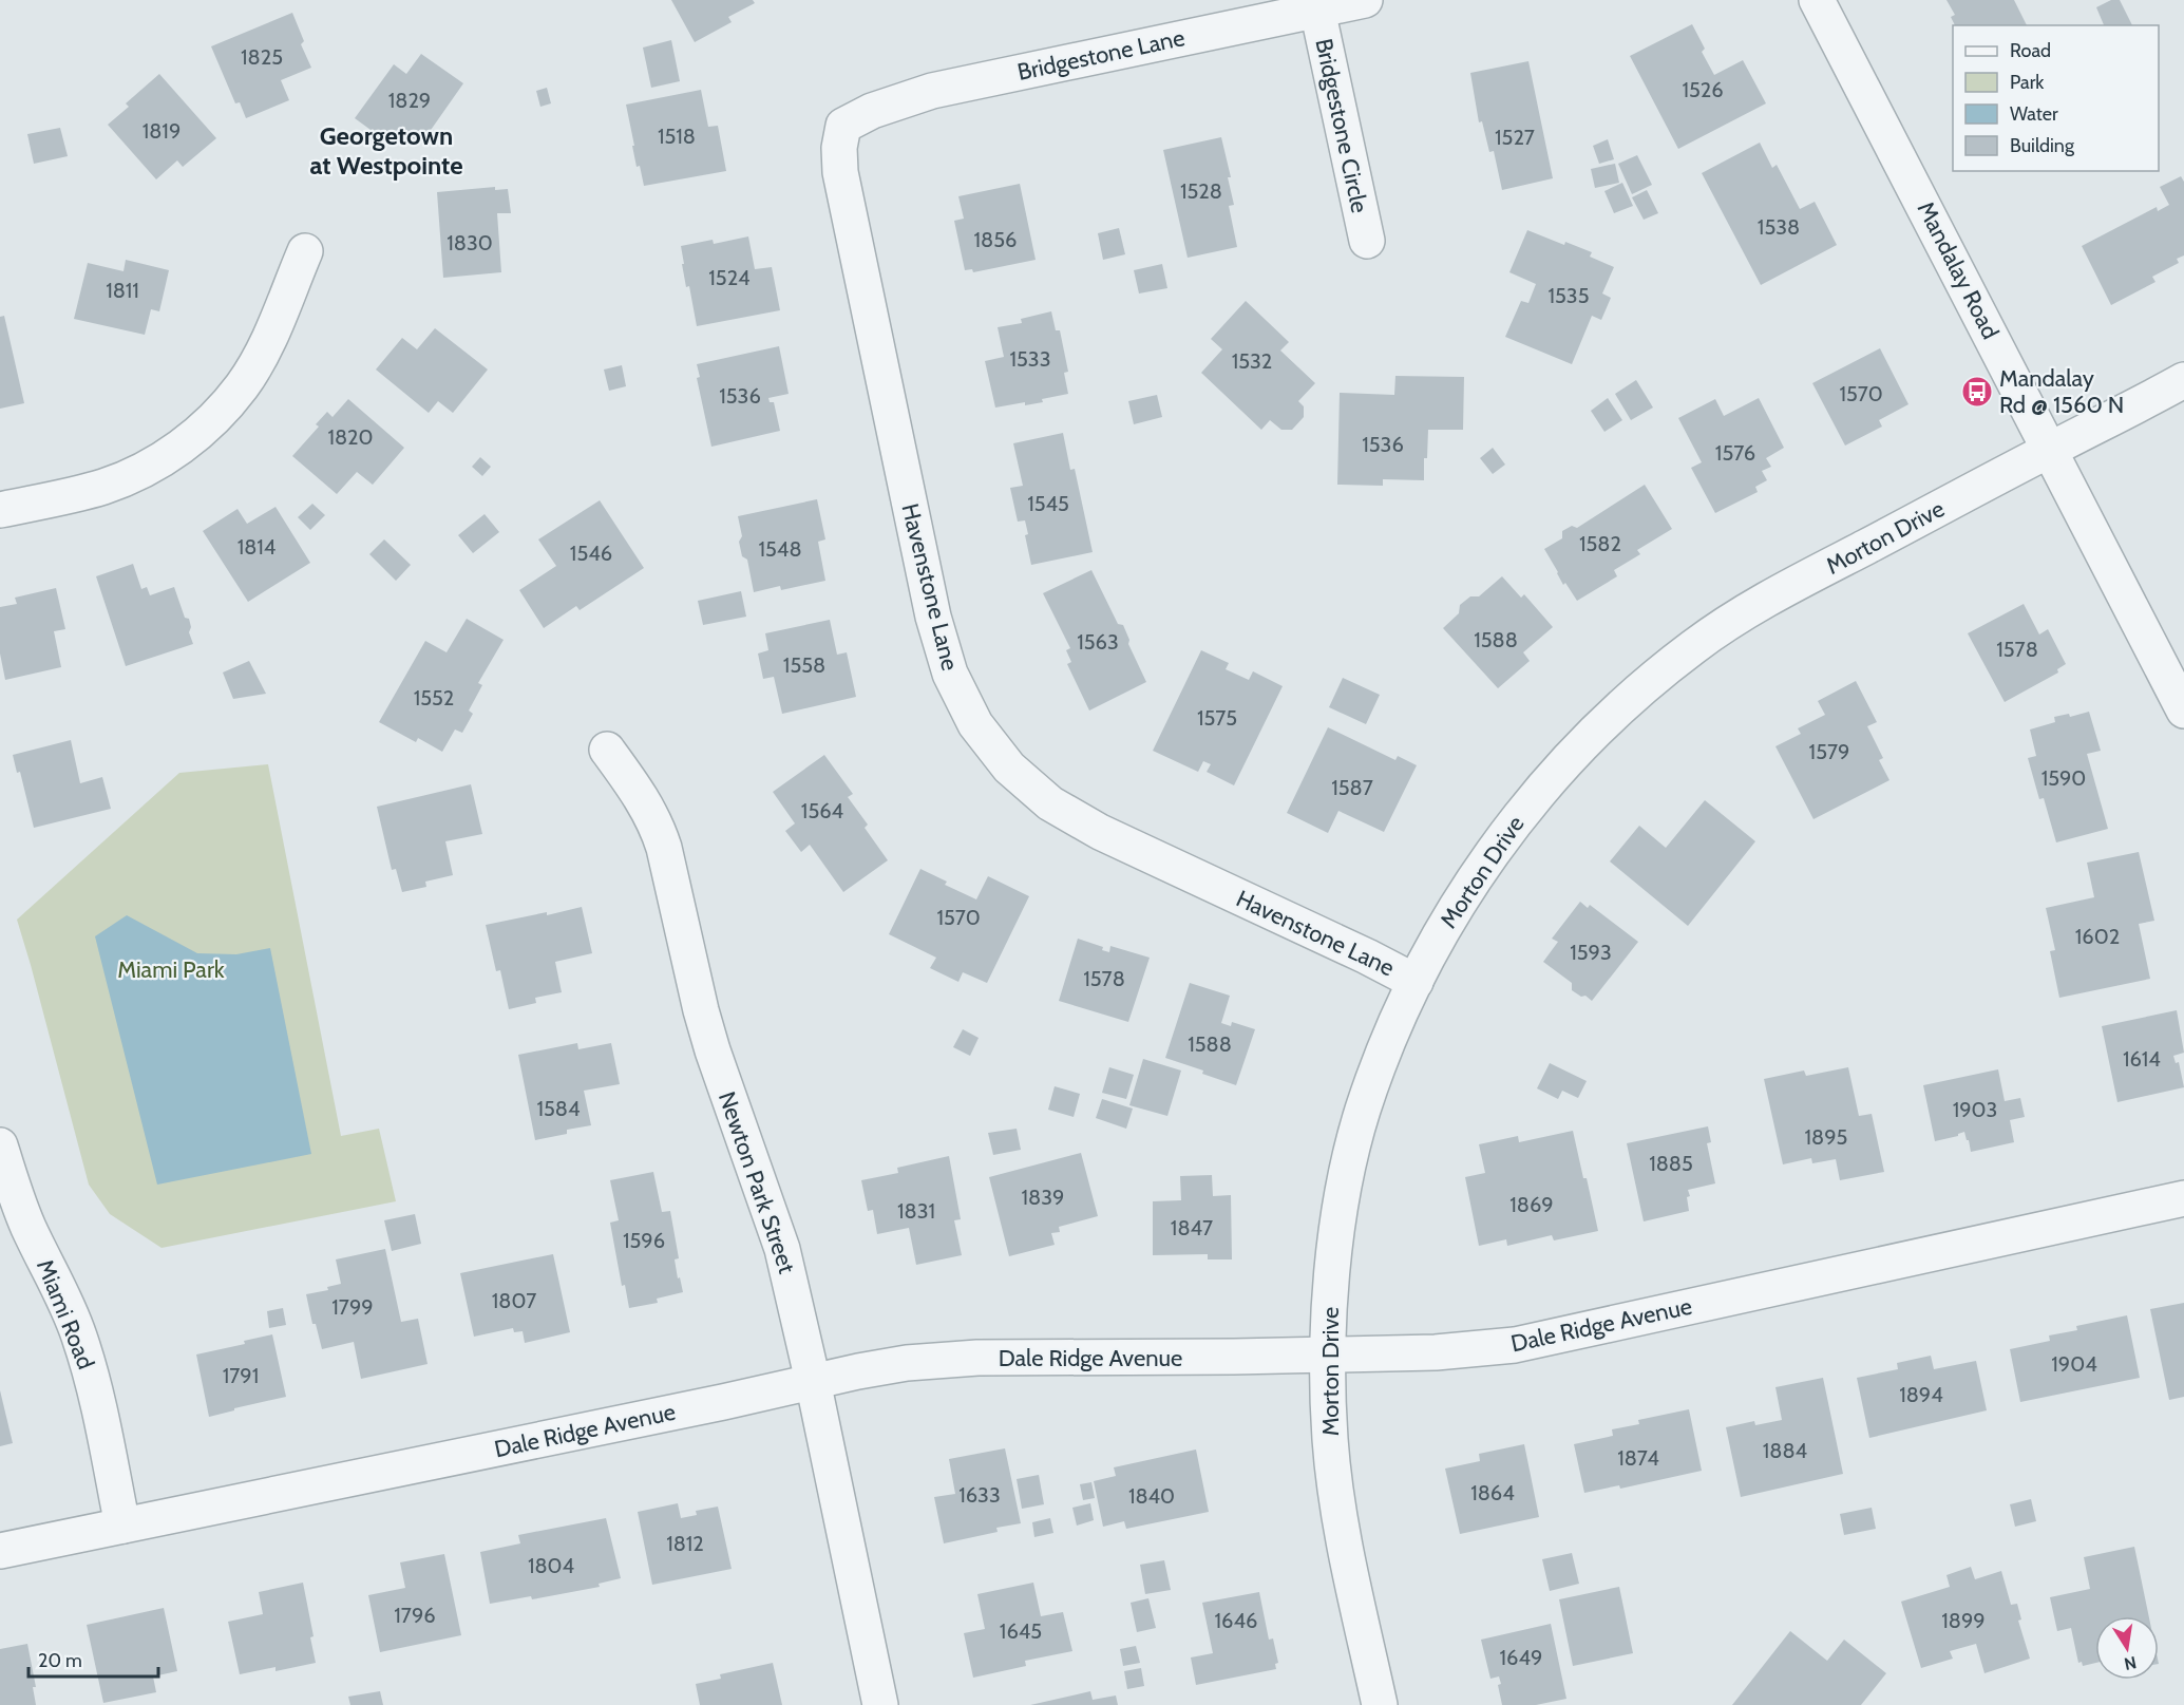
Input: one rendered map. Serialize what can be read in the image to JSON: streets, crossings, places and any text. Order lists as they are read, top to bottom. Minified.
{"streets":{"street":["Bridgestone Lane","Bridgestone Circle","Mandalay Road","Morton Drive","Havenstone Lane","Newton Park Street","Miami Road","Dale Ridge Avenue"]},"crossings":[["Bridgestone Lane","Bridgestone Circle"],["Bridgestone Lane","Havenstone Lane"],["Mandalay Road","Morton Drive"],["Morton Drive","Havenstone Lane"],["Morton Drive","Dale Ridge Avenue"],["Newton Park Street","Dale Ridge Avenue"],["Miami Road","Dale Ridge Avenue"]],"districts":["Georgetown at Westpointe"],"parks":["Miami Park"],"places":{"bus stop":["Mandalay Rd @ 1560 N"]},"house_numbers":["1825","1526","1829","1819","1518","1527","1528","1538","1856","1830","1524","1811","1535","1533","1532","1570","1536","1820","1536","1576","1545","1582","1814","1548","1546","1588","1563","1578","1558","1552","1575","1579","1590","1587","1564","1570","1602","1593","1578","1588","1614","1584","1903","1895","1885","1839","1869","1831","1847","1596","1807","1799","1904","1791","1894","1884","1874","1864","1633","1840","1812","1804","1796","1646","1899","1645","1649"],"legend":["Road","Park","Water","Building"],"scale_bar":"20 m","north":"bottom"}
